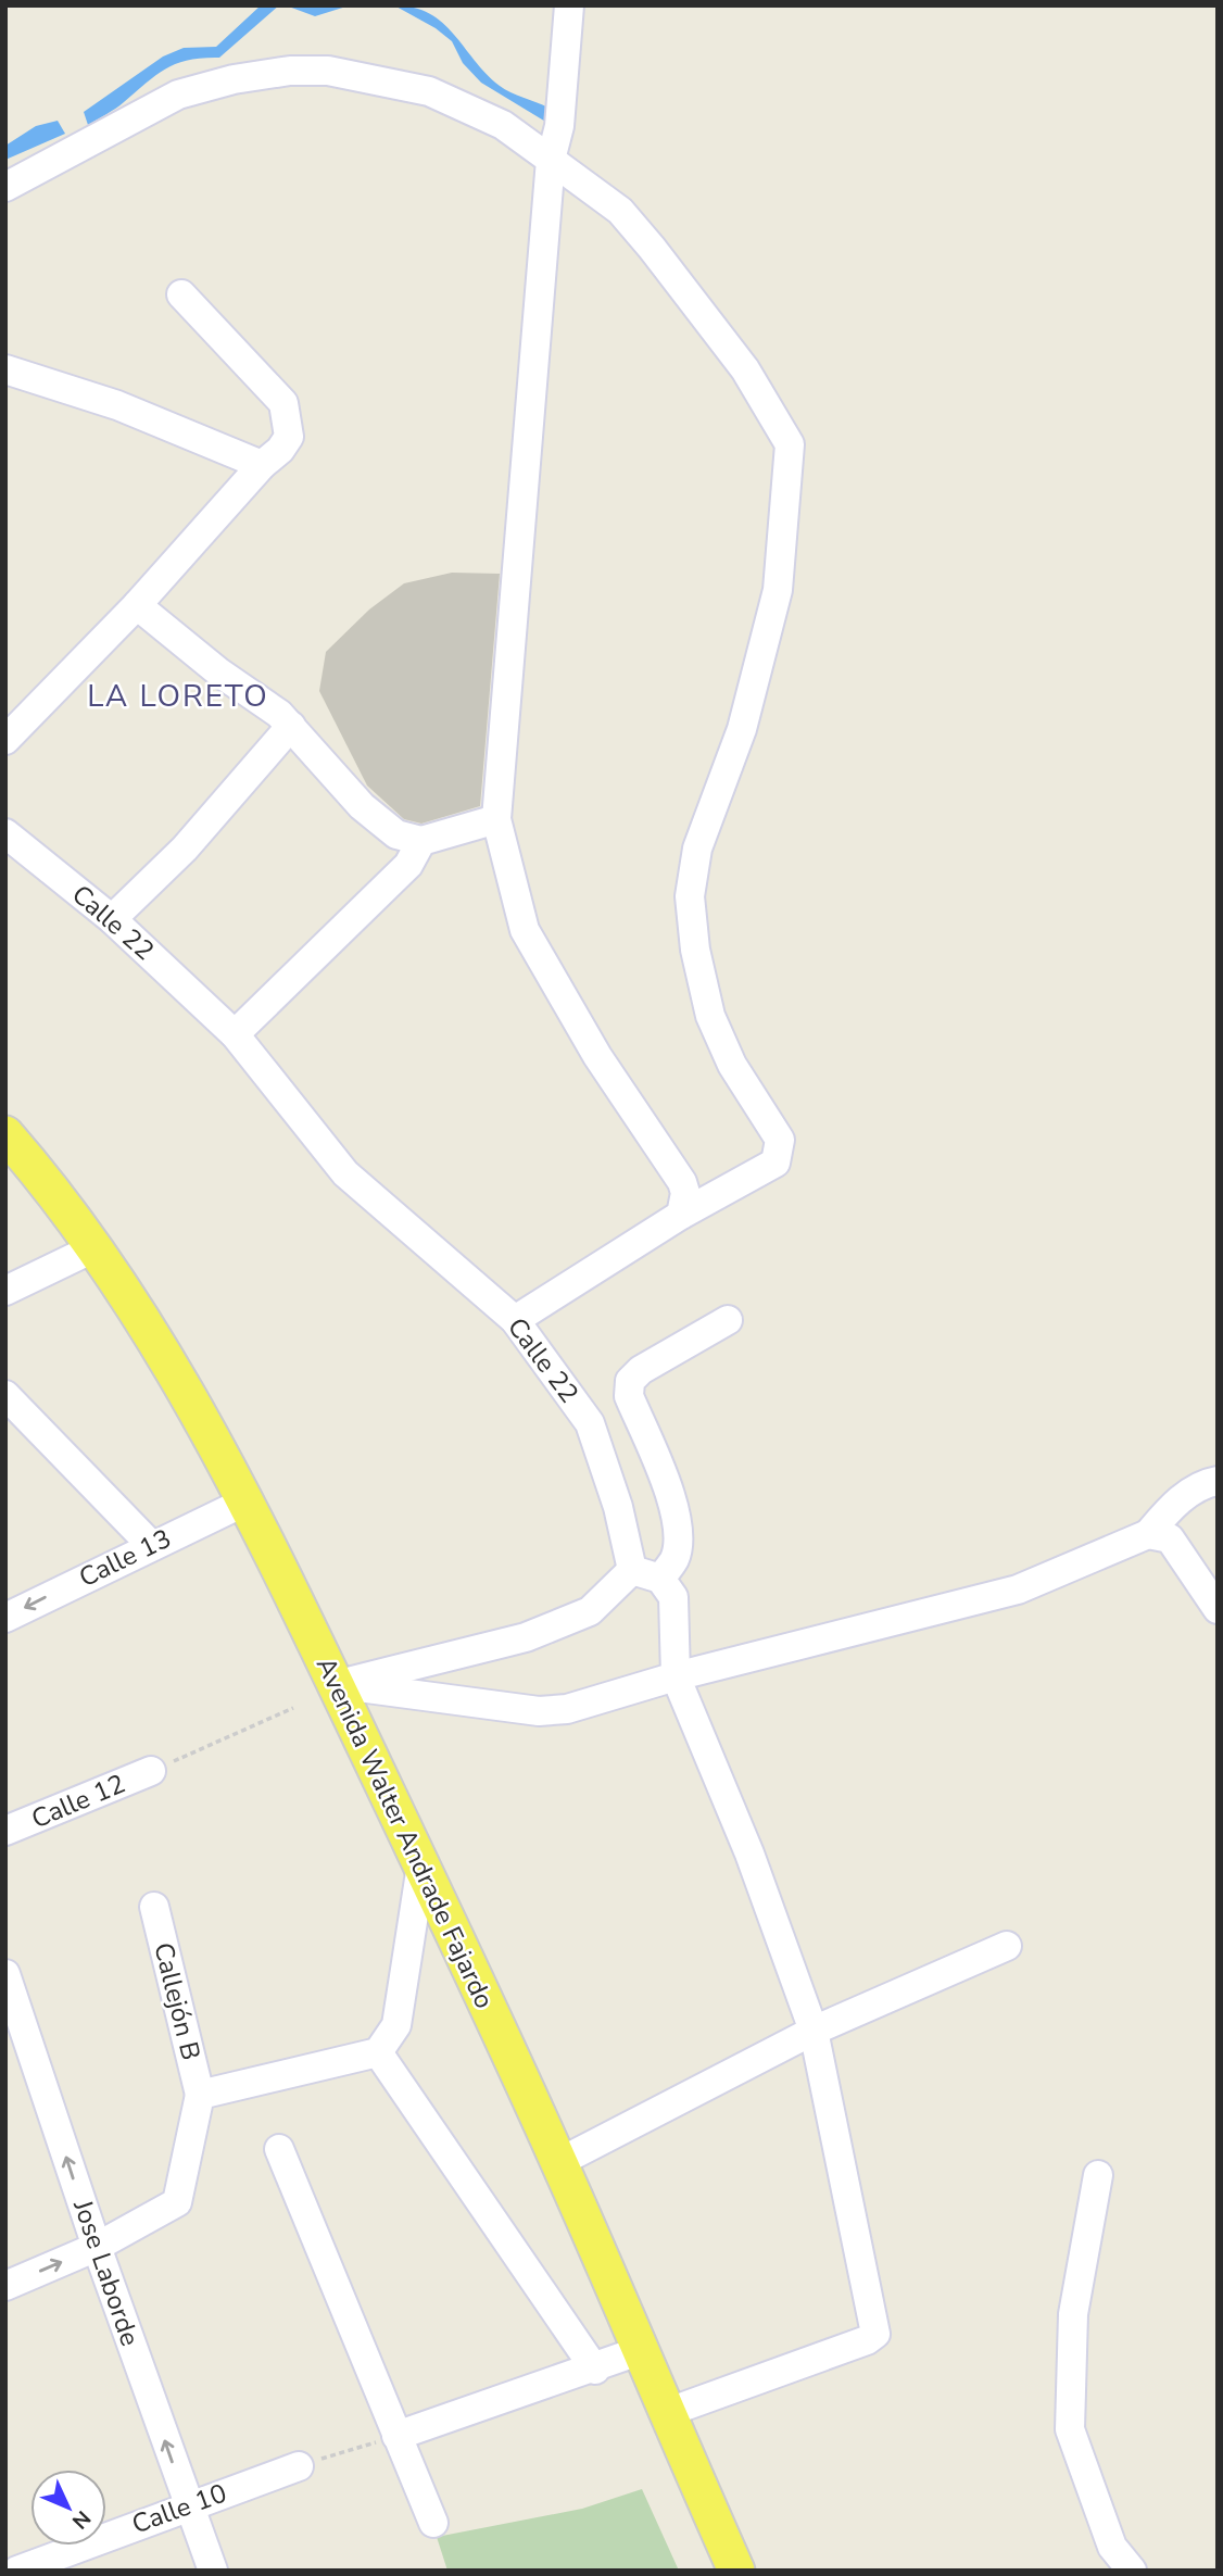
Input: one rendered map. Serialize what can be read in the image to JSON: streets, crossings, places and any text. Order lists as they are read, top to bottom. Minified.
{"streets":{"main road":["Avenida Walter Andrade Fajardo"],"street":["Calle 22","Calle 13","Calle 12","Callejón B","Jose Laborde","Calle 10"]},"crossings":[["Calle 13","Avenida Walter Andrade Fajardo"],["Jose Laborde","Calle 10"]],"one_way":["Calle 13"],"districts":["LA LORETO"],"north":"bottom right"}
